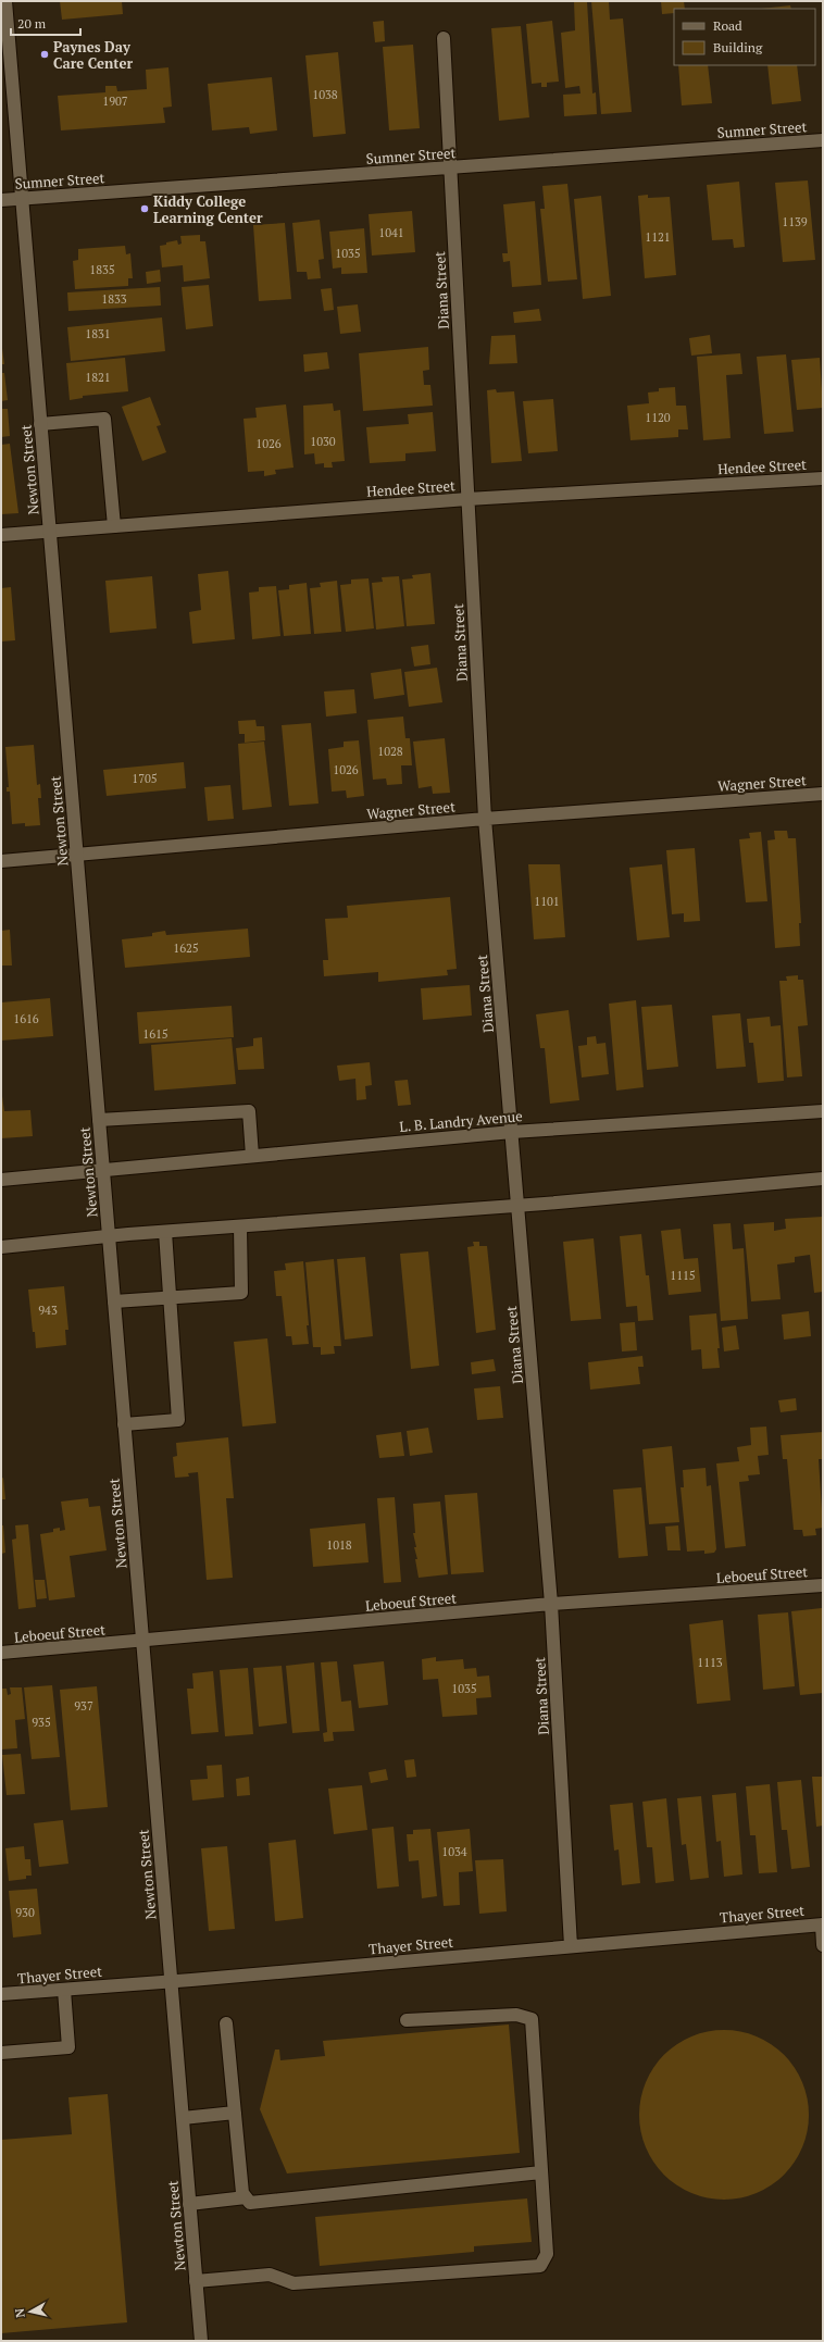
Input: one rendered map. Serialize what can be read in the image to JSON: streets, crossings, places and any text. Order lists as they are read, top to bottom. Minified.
{"streets":{"street":["Sumner Street","Diana Street","Hendee Street","Newton Street","Wagner Street","L. B. Landry Avenue","Leboeuf Street","Thayer Street"]},"crossings":[["Sumner Street","Diana Street"],["Sumner Street","Newton Street"],["Diana Street","Hendee Street"],["Diana Street","Wagner Street"],["Diana Street","L. B. Landry Avenue"],["Diana Street","Leboeuf Street"],["Diana Street","Thayer Street"],["Hendee Street","Newton Street"],["Newton Street","Wagner Street"],["Newton Street","L. B. Landry Avenue"],["Newton Street","Leboeuf Street"],["Newton Street","Thayer Street"]],"places":["Paynes Day Care Center","Kiddy College Learning Center"],"house_numbers":["1038","1907","1139","1041","1121","1035","1835","1833","1831","1821","1120","1030","1026","1028","1026","1705","1101","1625","1616","1615","1115","943","1018","1113","1035","937","935","1034","930"],"legend":["Road","Building"],"scale_bar":"20 m","north":"left"}
